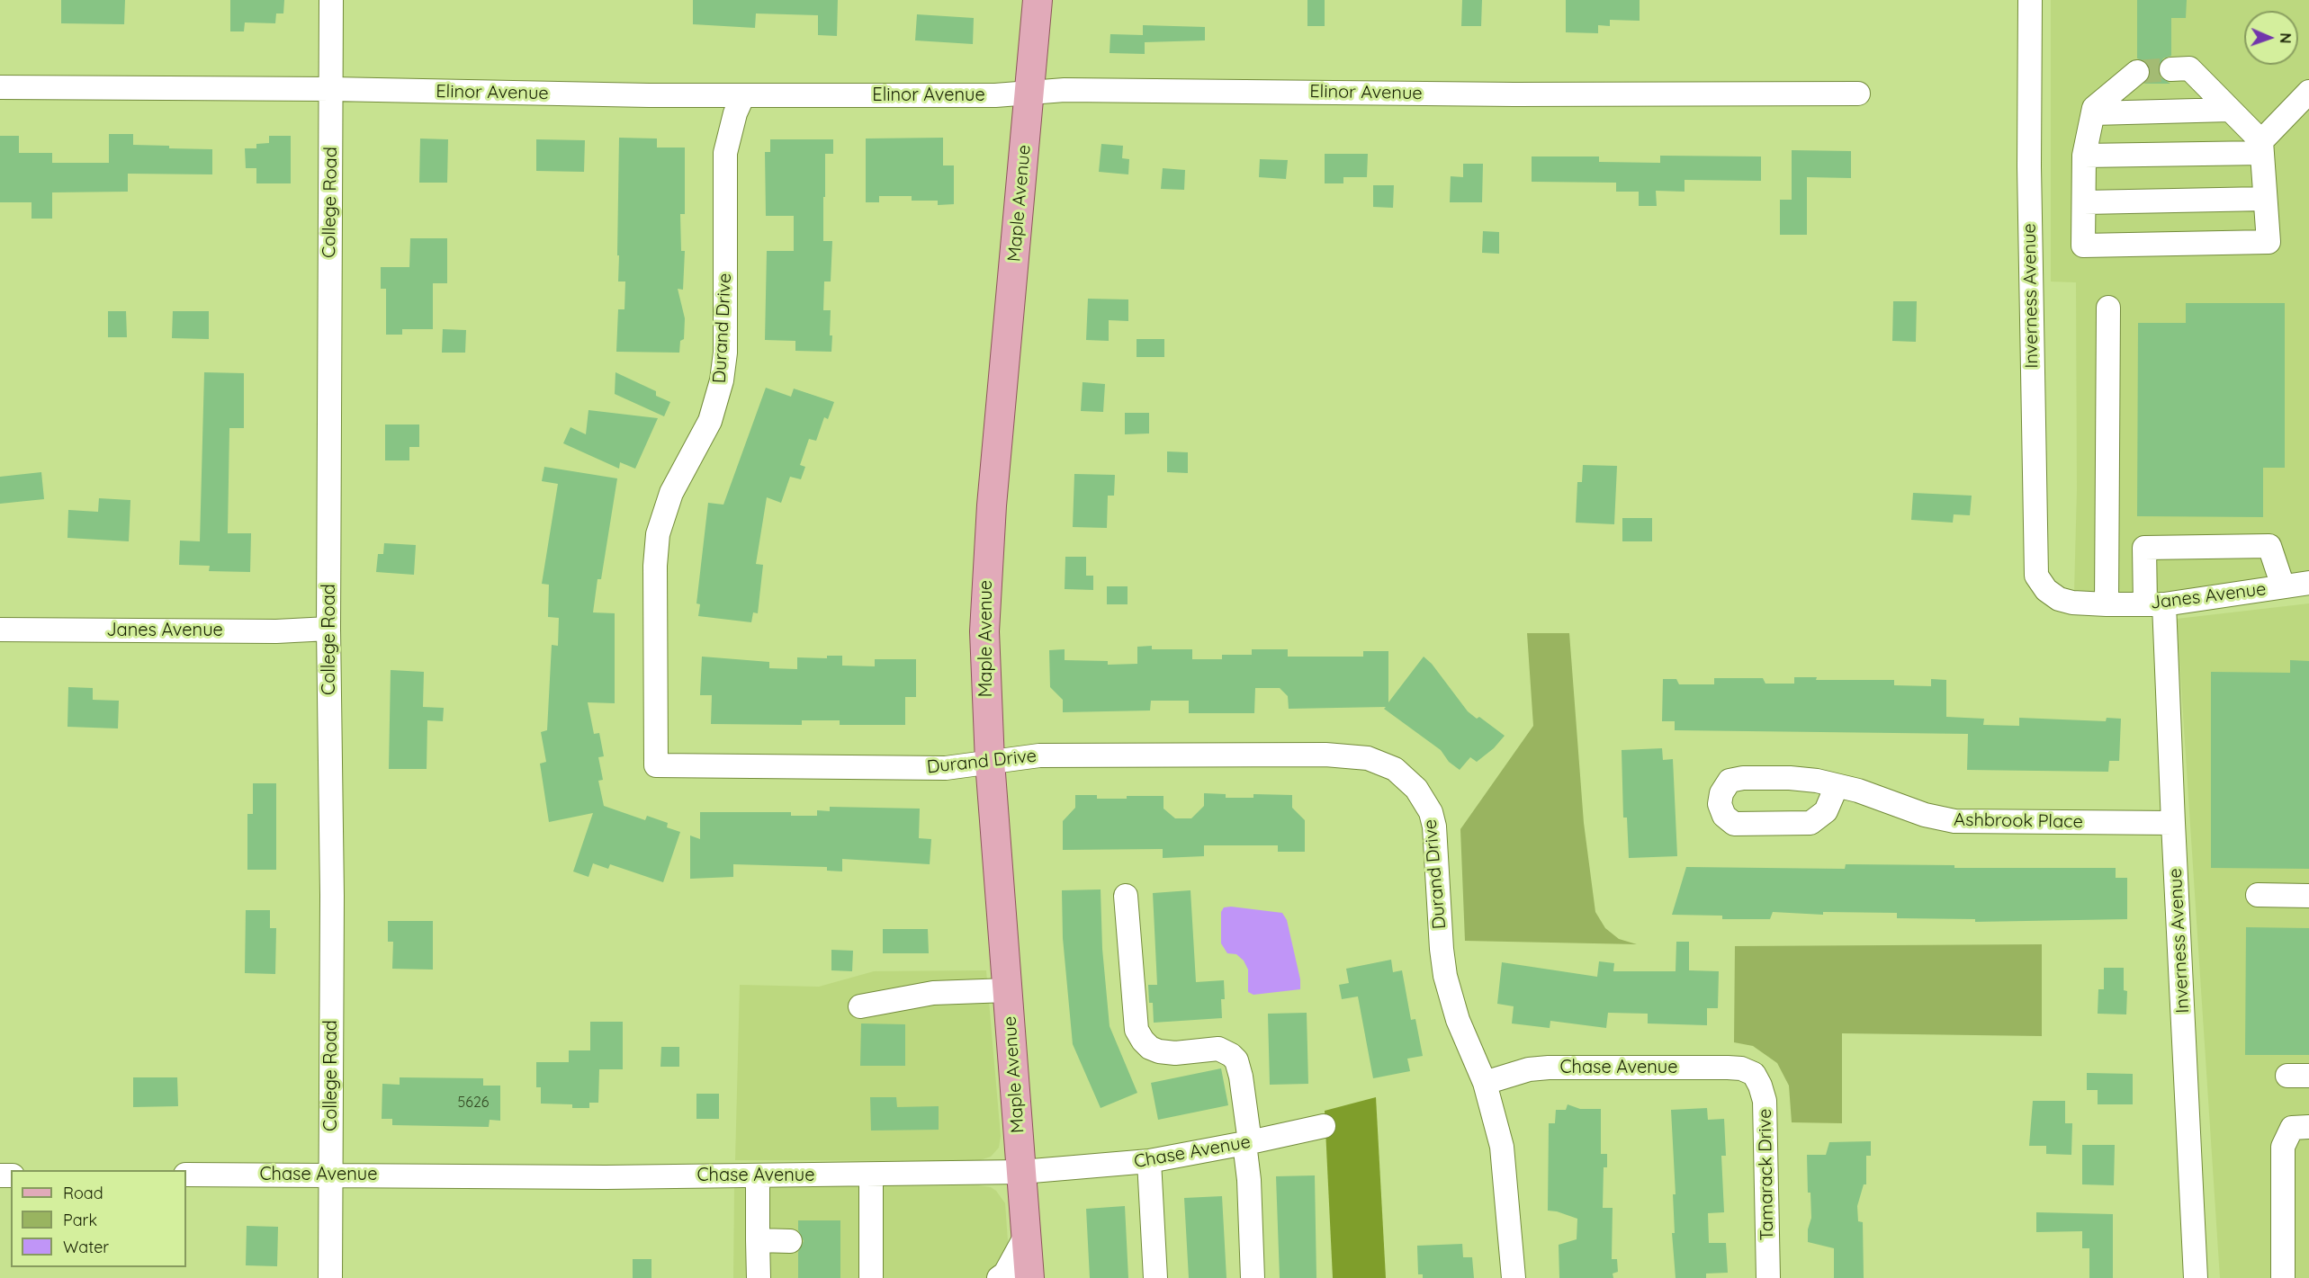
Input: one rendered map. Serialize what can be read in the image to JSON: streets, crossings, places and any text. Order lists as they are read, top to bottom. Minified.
{"streets":{"main road":["Maple Avenue"],"street":["Elinor Avenue","College Road","Inverness Avenue","Durand Drive","Janes Avenue","Ashbrook Place","Chase Avenue","Tamarack Drive"]},"crossings":[["Elinor Avenue","College Road"],["Elinor Avenue","Maple Avenue"],["Elinor Avenue","Durand Drive"],["College Road","Janes Avenue"],["College Road","Chase Avenue"],["Maple Avenue","Durand Drive"],["Maple Avenue","Chase Avenue"],["Inverness Avenue","Janes Avenue"],["Inverness Avenue","Ashbrook Place"],["Durand Drive","Chase Avenue"],["Chase Avenue","Tamarack Drive"]],"house_numbers":["5626"],"legend":["Road","Park","Water"],"north":"right"}
